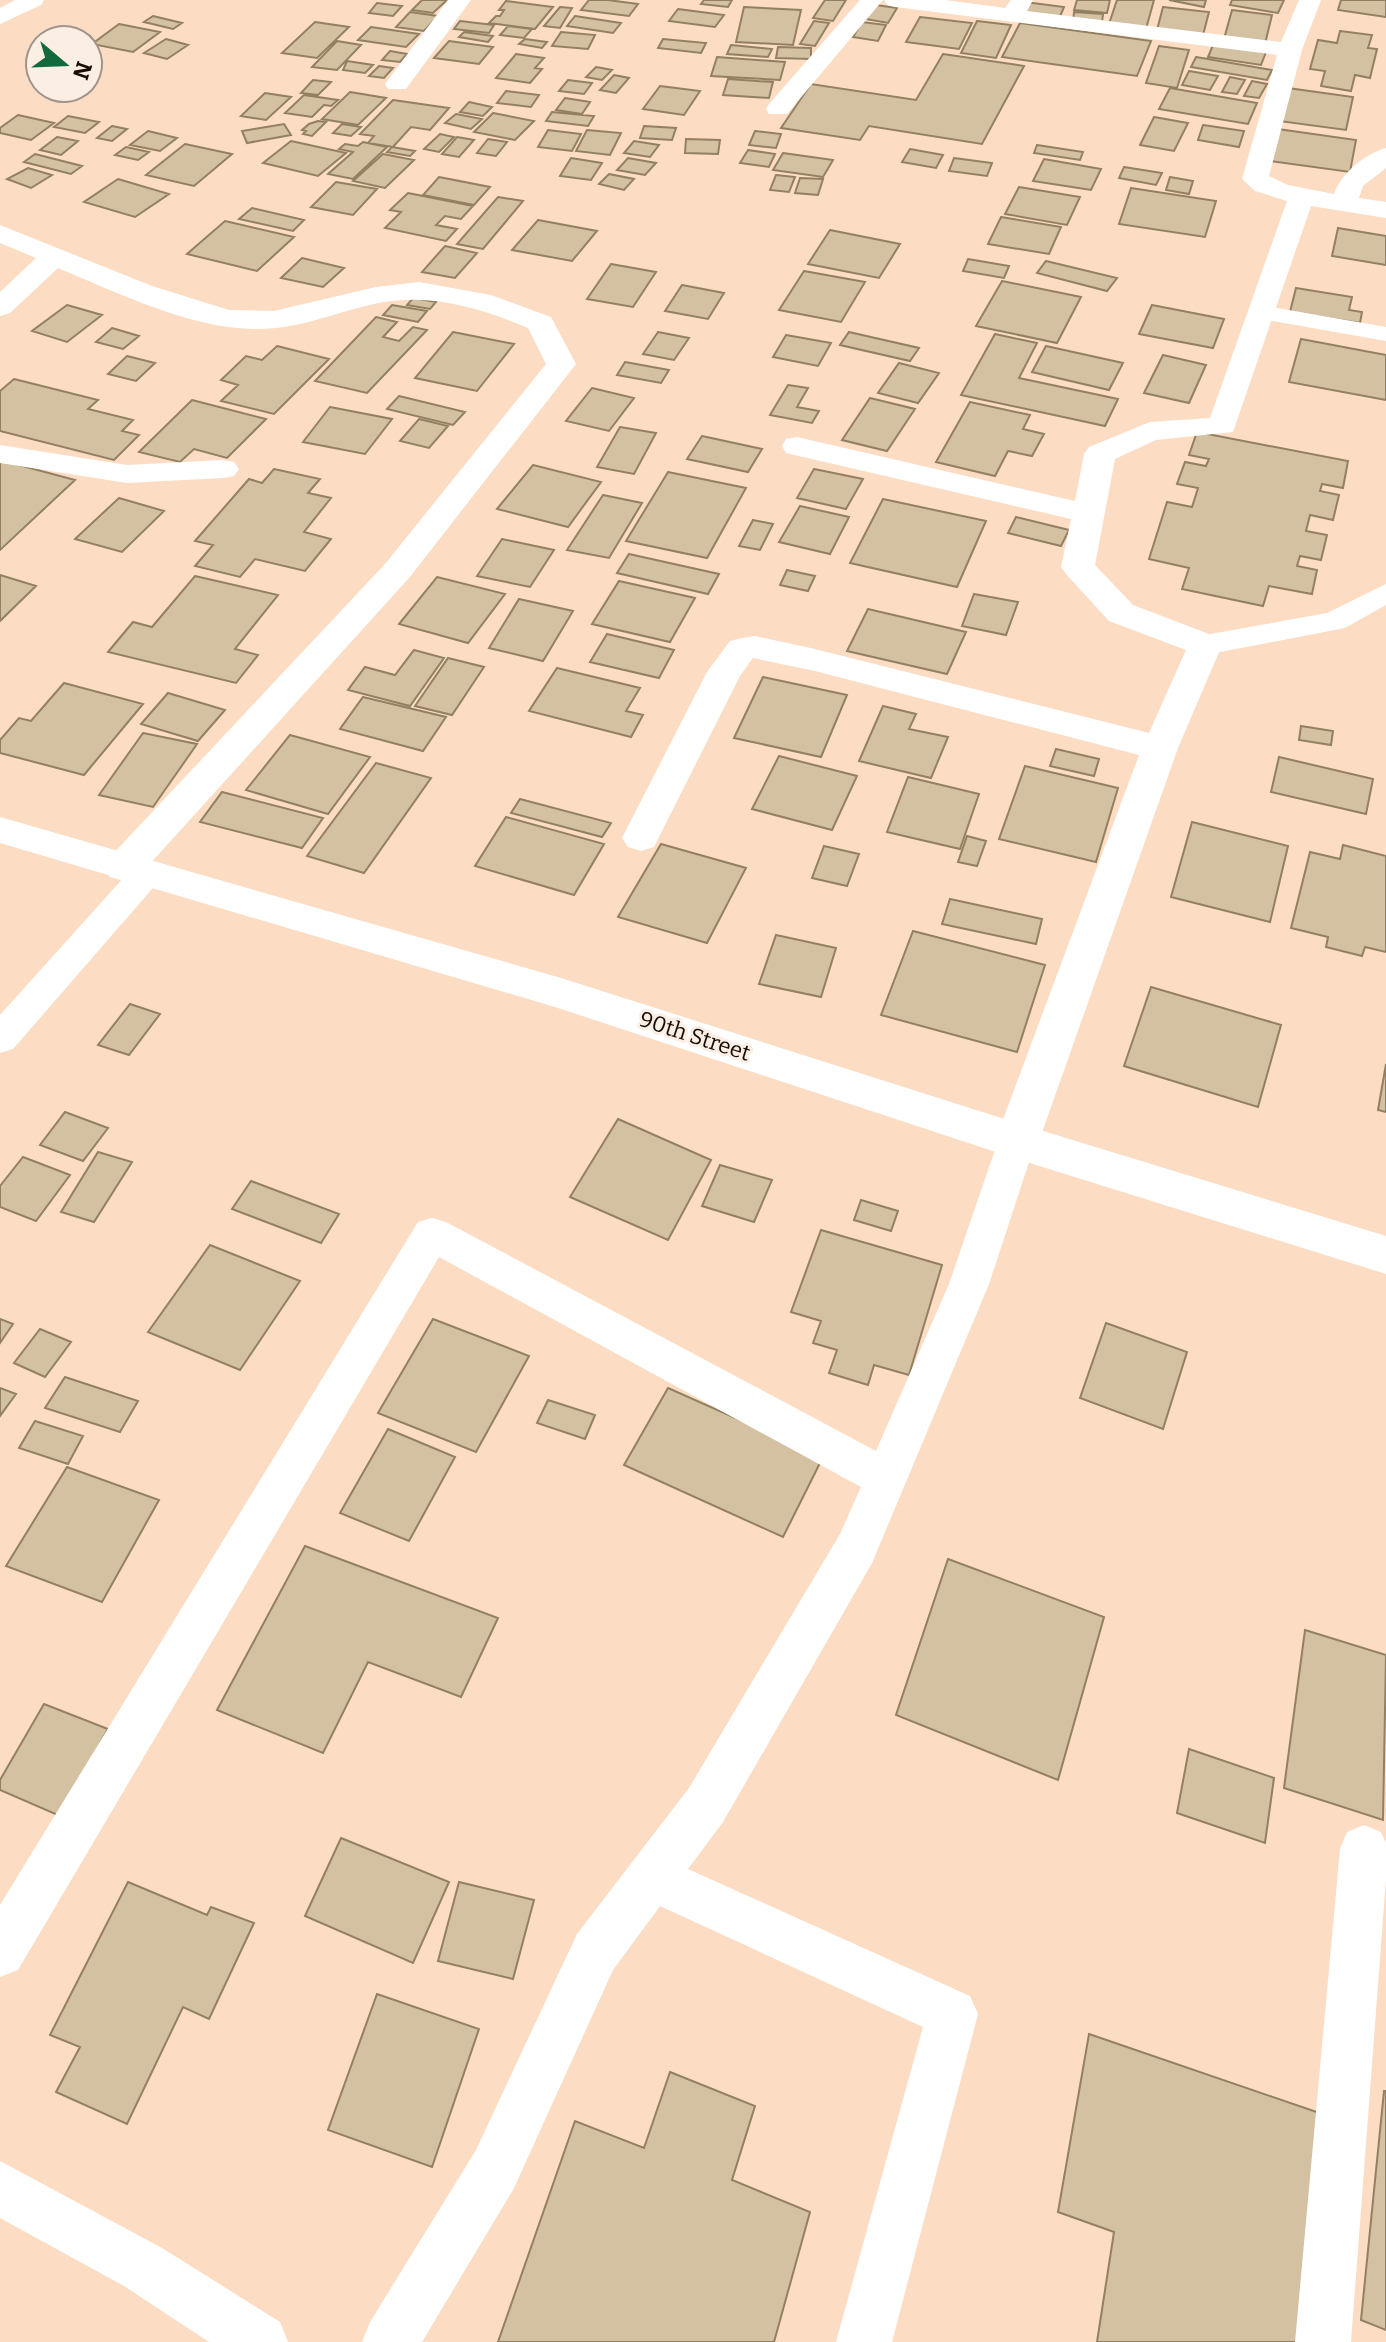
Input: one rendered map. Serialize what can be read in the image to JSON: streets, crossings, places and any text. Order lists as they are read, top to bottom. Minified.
{"streets":{"street":["90th Street"]},"north":"right"}
